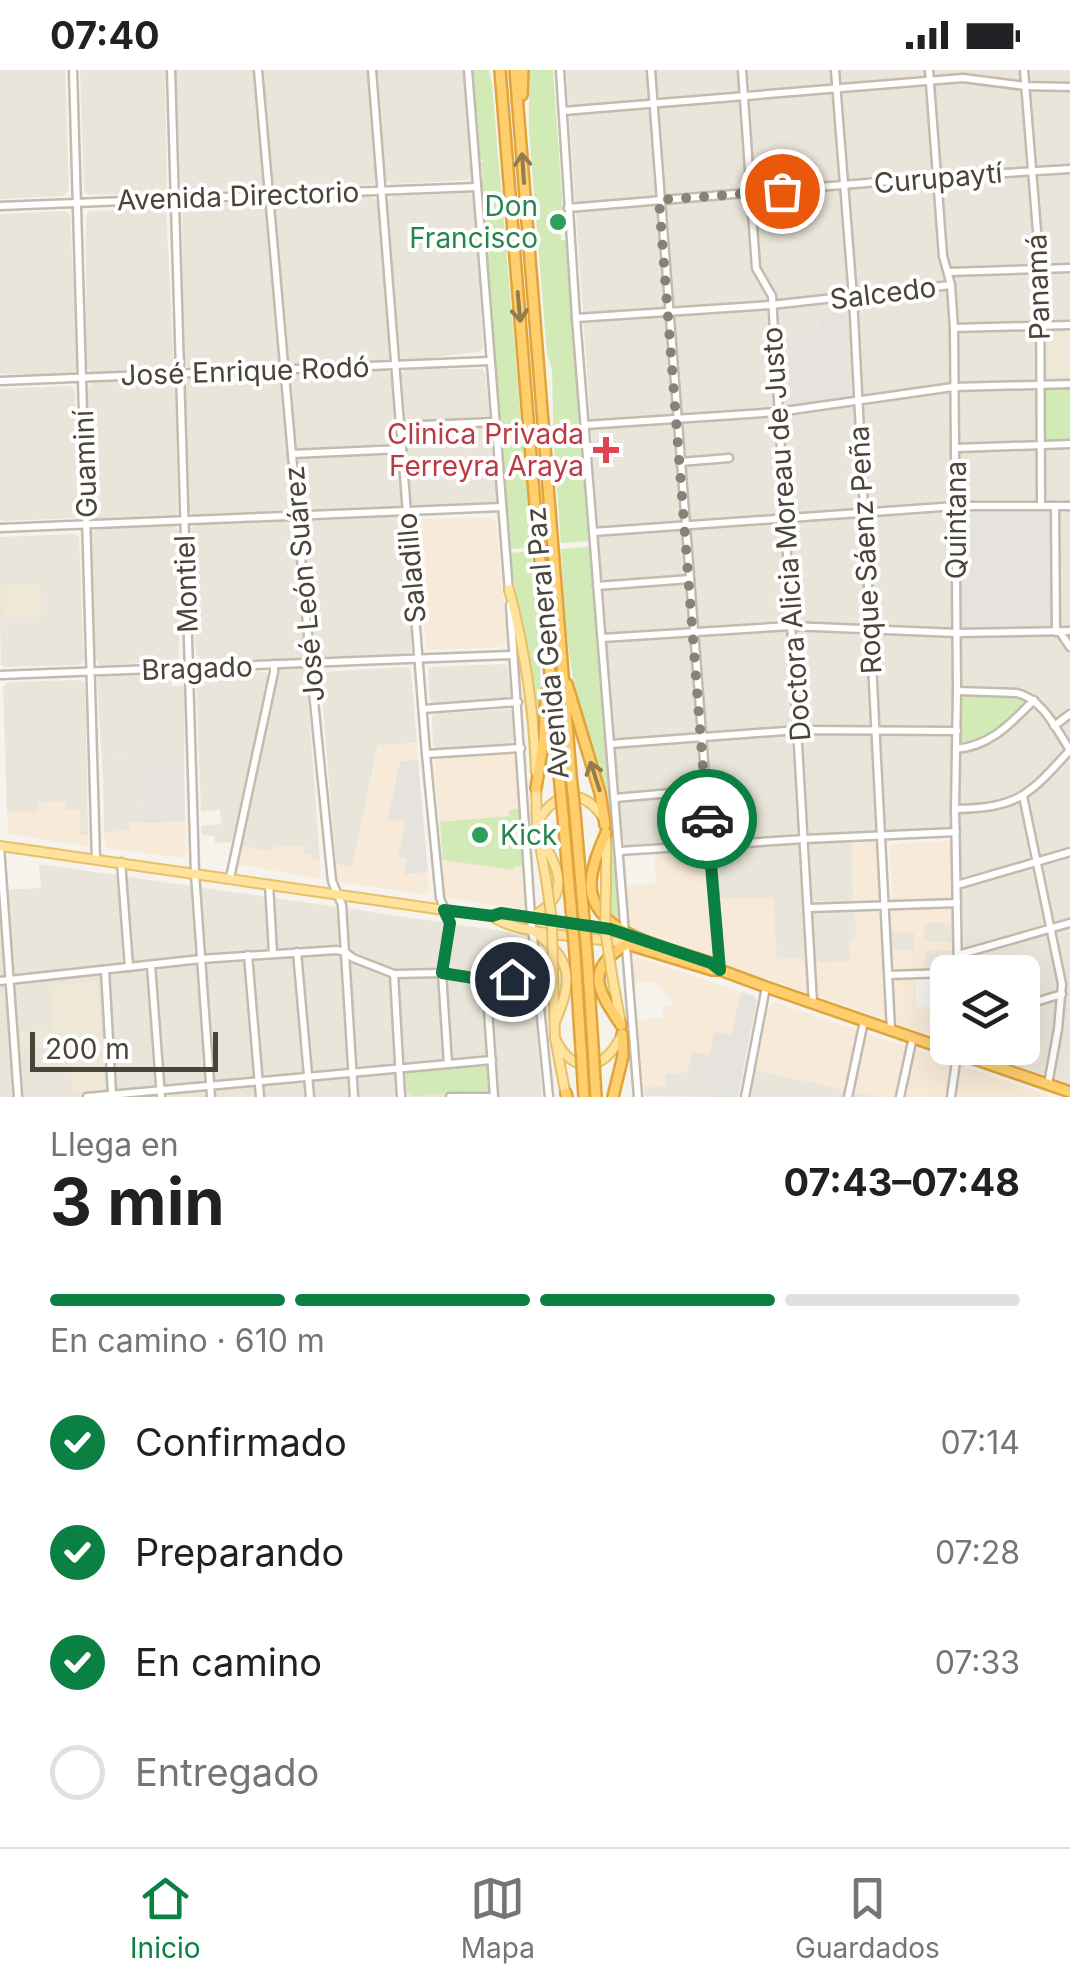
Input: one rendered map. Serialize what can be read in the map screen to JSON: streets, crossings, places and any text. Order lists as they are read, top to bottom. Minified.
{"streets":{"highway":["Avenida General Paz"],"street":["Curupaytí","Avenida Directorio","Panamá","Salcedo","José Enrique Rodó","Guaminí","Quintana","Doctora Alicia Moreau de Justo","Roque Sáenz Peña","Saladillo","Montiel","José León Suárez","Bragado"]},"crossings":[["Curupaytí","Panamá"],["Curupaytí","Quintana"],["Curupaytí","Doctora Alicia Moreau de Justo"],["Curupaytí","Roque Sáenz Peña"],["Curupaytí","Avenida General Paz"],["Avenida Directorio","Guaminí"],["Avenida Directorio","Saladillo"],["Avenida Directorio","Montiel"],["Avenida Directorio","José León Suárez"],["Avenida Directorio","Avenida General Paz"],["Panamá","Salcedo"],["Salcedo","Quintana"],["Salcedo","Doctora Alicia Moreau de Justo"],["Salcedo","Roque Sáenz Peña"],["Salcedo","Avenida General Paz"],["José Enrique Rodó","Guaminí"],["José Enrique Rodó","Saladillo"],["José Enrique Rodó","Montiel"],["José Enrique Rodó","José León Suárez"],["José Enrique Rodó","Avenida General Paz"],["Guaminí","Bragado"],["Saladillo","Bragado"],["Montiel","Bragado"],["José León Suárez","Bragado"],["Avenida General Paz","Bragado"]],"places":{"other":["Don Francisco","Kick"],"health":["Clinica Privada Ferreyra Araya"]},"scale_bar":"200 m","page":{"status":"07:40","scale":"200 m","heading":["3 min","Llega en","07:43–07:48"],"bar":"En camino · 610 m","list":[["Confirmado","07:14"],["Preparando","07:28"],["En camino","07:33"],"Entregado"],"tabs":["Inicio","Mapa","Guardados"]}}
